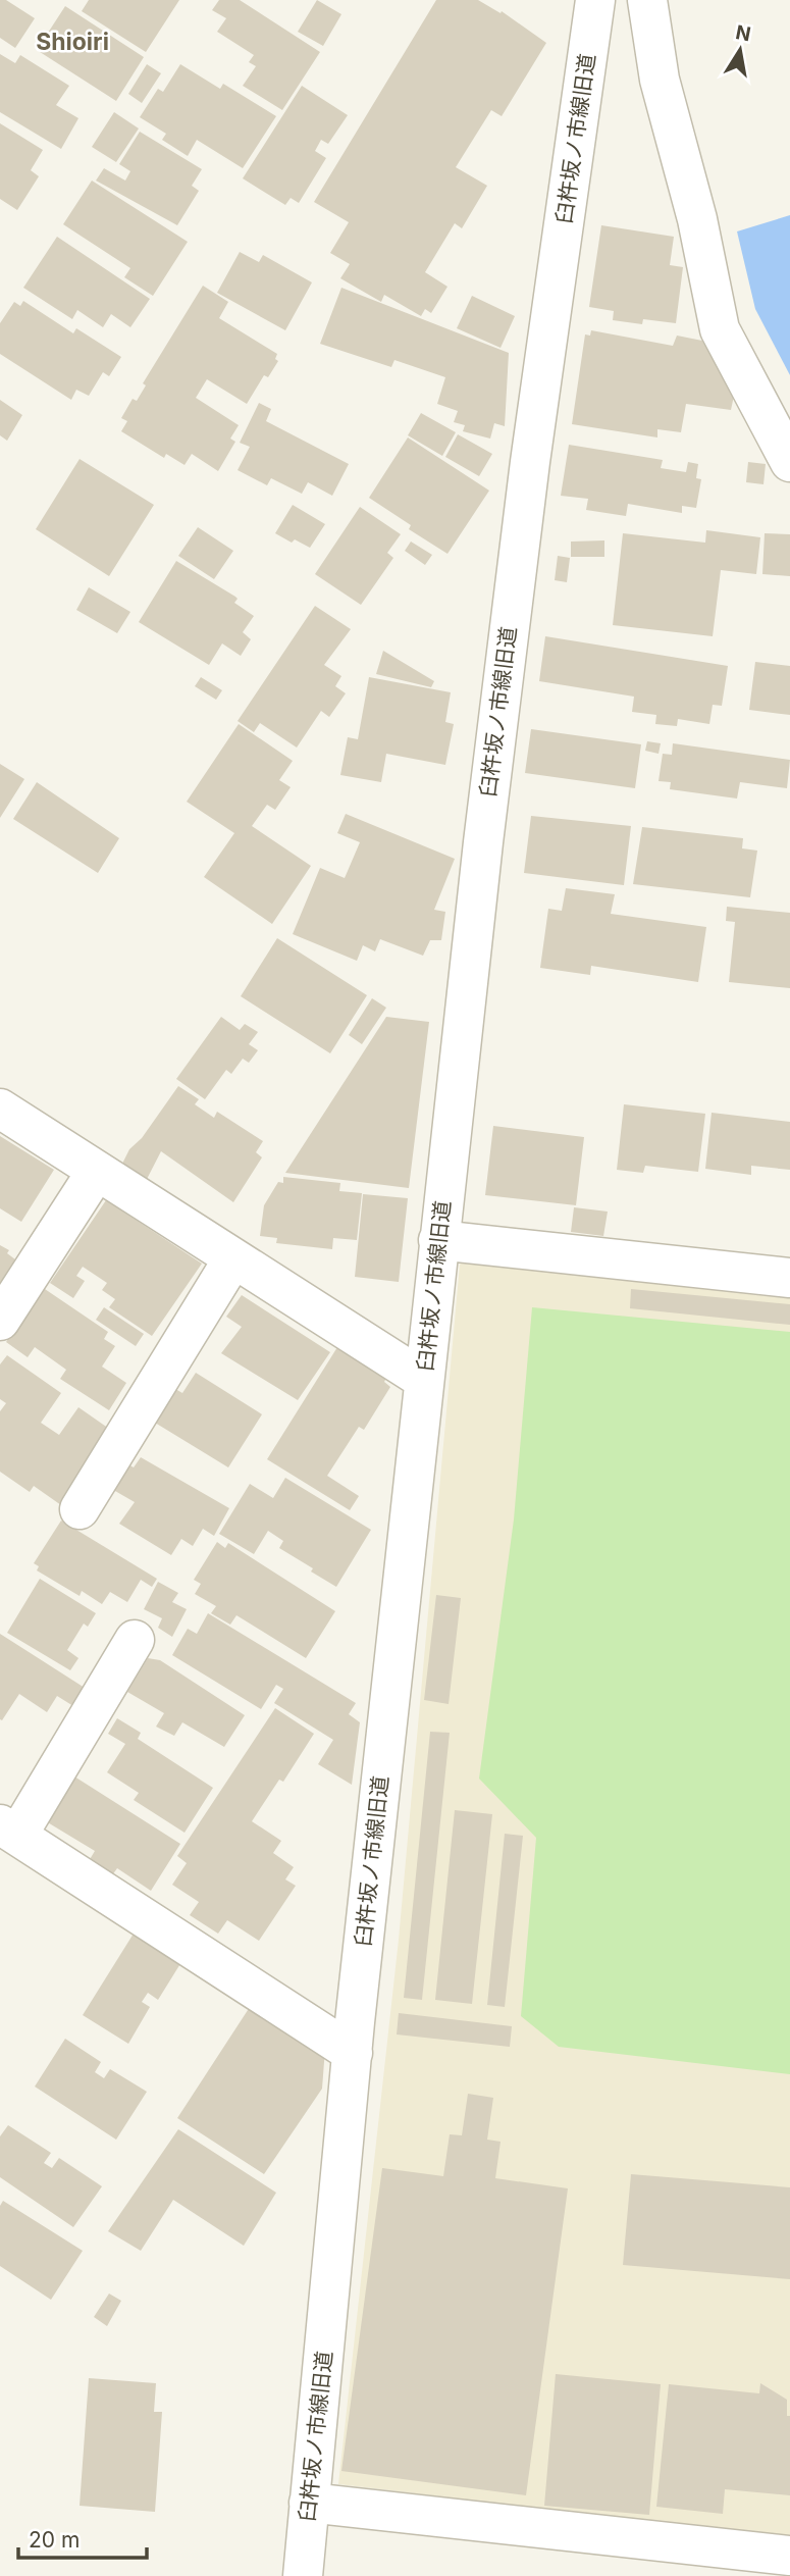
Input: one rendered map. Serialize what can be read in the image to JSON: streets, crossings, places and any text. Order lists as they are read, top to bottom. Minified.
{"streets":{"street":["臼杵坂ノ市線旧道"]},"districts":["Shioiri"],"scale_bar":"20 m","north":"top"}
